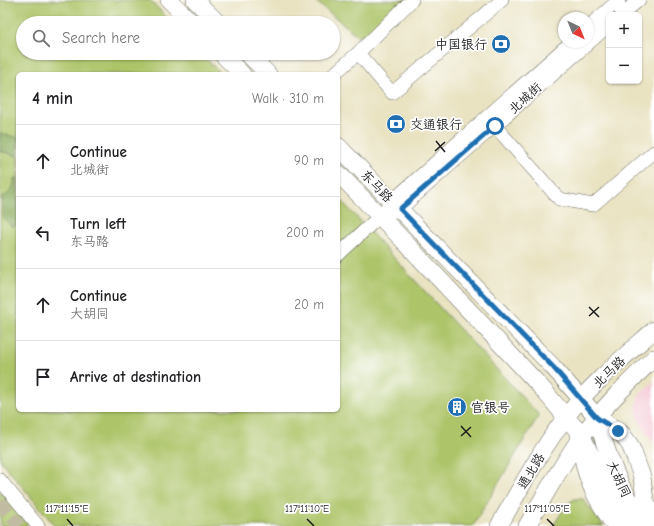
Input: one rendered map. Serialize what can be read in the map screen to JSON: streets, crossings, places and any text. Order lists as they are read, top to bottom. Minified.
{"streets":{"main road":["东马路","北马路","通北路","大胡同"],"street":["北城街"]},"crossings":[["北城街","东马路"],["东马路","北马路"],["东马路","通北路"],["东马路","大胡同"],["北马路","通北路"],["北马路","大胡同"],["通北路","大胡同"]],"places":{"bank":["中国银行","交通银行"],"building":["官银号"]},"north":"bottom right","page":{"map_buttons":["+","−"],"search":"Search here","heading":["4 min","Walk · 310 m"],"list":[["Continue","北城街","90 m"],["Turn left","东马路","200 m"],["Continue","大胡同","20 m"],"Arrive at destination"]},"coordinates":["117°11'15\"E","117°11'10\"E","117°11'05\"E"]}
